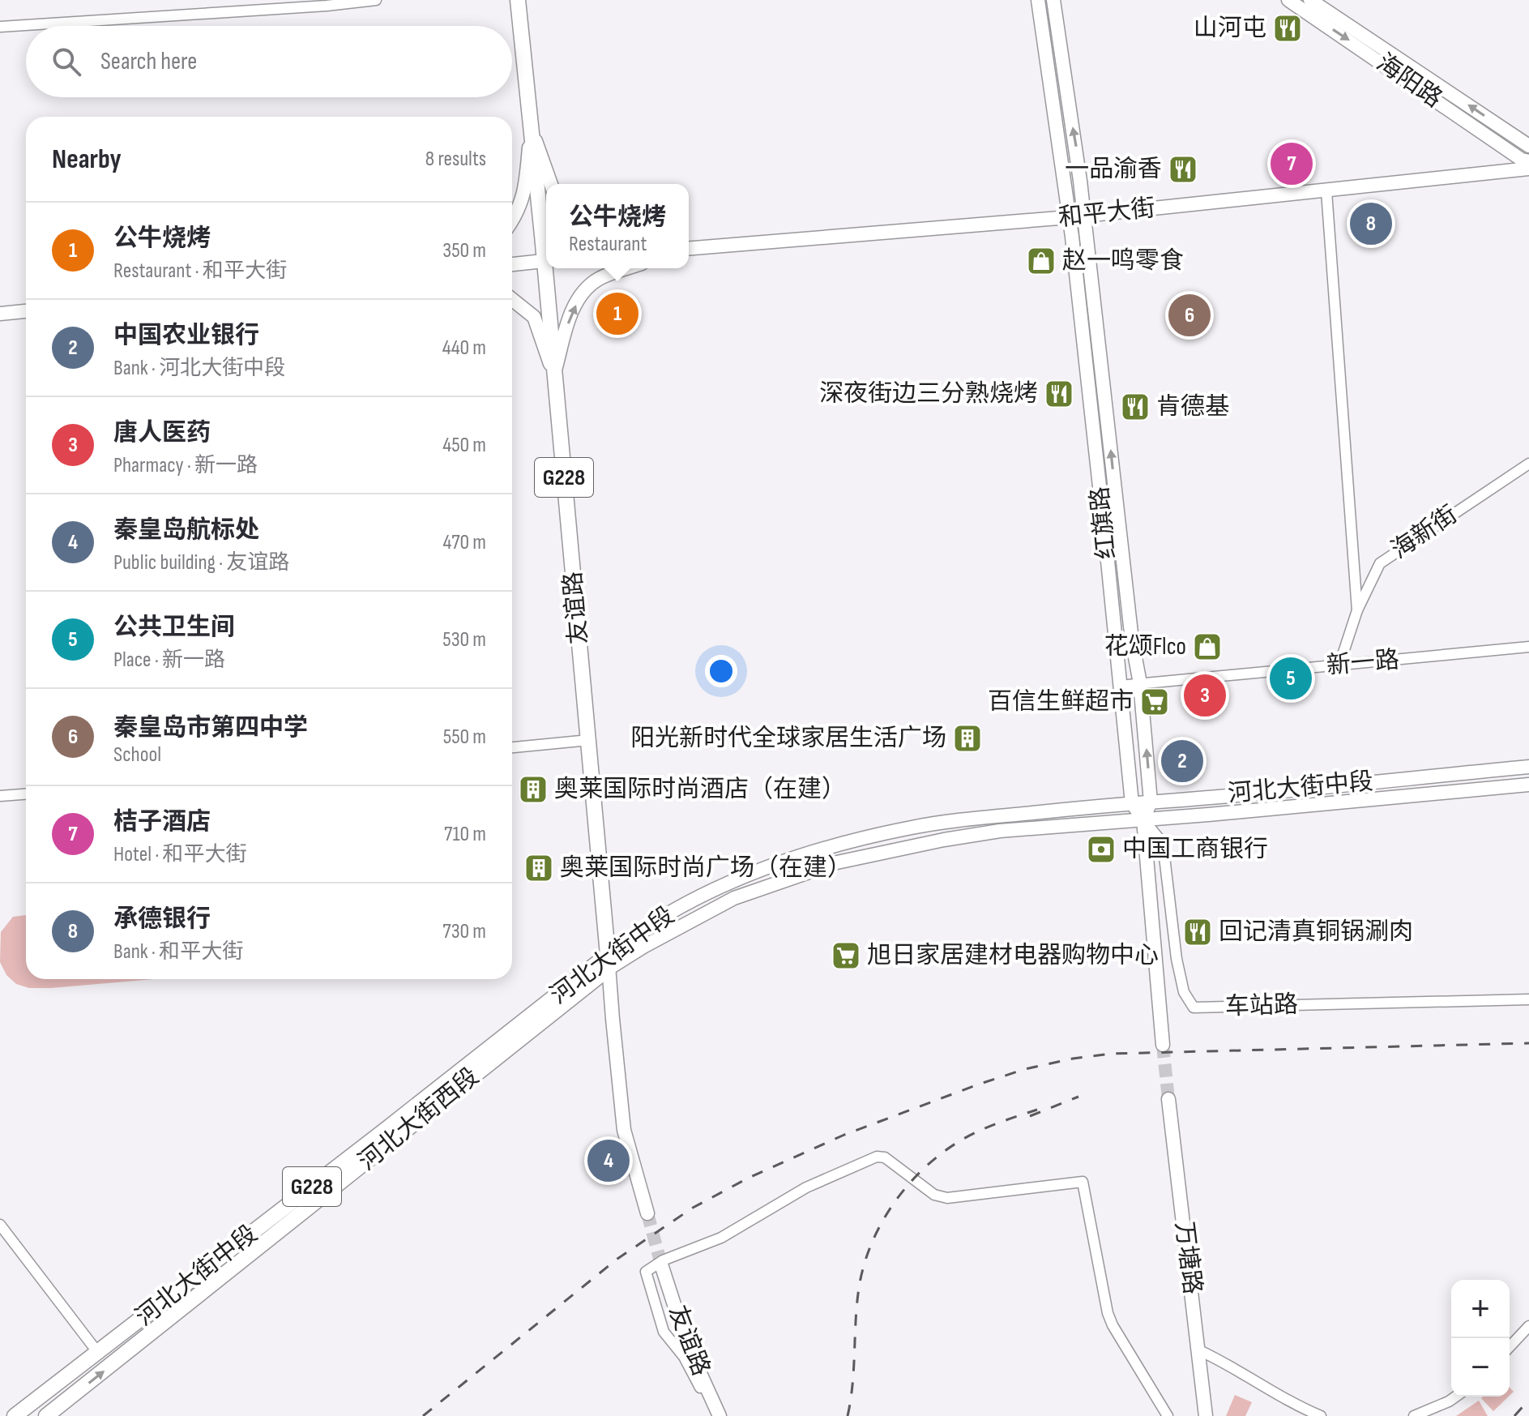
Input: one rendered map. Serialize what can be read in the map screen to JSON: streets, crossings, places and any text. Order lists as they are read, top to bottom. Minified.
{"streets":{"highway":["G228","友谊路","河北大街中段","河北大街西段"],"main road":["海阳路","和平大街","红旗路","万塘路"],"street":["海新街","新一路","车站路"]},"crossings":[["和平大街","红旗路"],["红旗路","新一路"],["红旗路","河北大街中段"],["红旗路","车站路"],["海新街","新一路"],["友谊路","河北大街中段"],["友谊路","河北大街西段"],["河北大街中段","河北大街西段"]],"one_way":["河北大街西段"],"places":{"restaurant":["山河屯","一品渝香","深夜街边三分熟烧烤","肯德基","回记清真铜锅涮肉"],"shop":["赵一鸣零食","花颂Flco"],"supermarket":["百信生鲜超市","旭日家居建材电器购物中心"],"building":["阳光新时代全球家居生活广场","奥莱国际时尚酒店（在建）","奥莱国际时尚广场（在建）"],"bank":["中国工商银行"]},"page":{"search":"Search here","heading":["Nearby","8 results"],"pins":["7","8","1","6","5","3","2","4"],"popup":["公牛烧烤","Restaurant"],"list":[{"mark":"1","name":"公牛烧烤","note":"Restaurant · 和平大街","value":"350 m"},{"mark":"2","name":"中国农业银行","note":"Bank · 河北大街中段","value":"440 m"},{"mark":"3","name":"唐人医药","note":"Pharmacy · 新一路","value":"450 m"},{"mark":"4","name":"秦皇岛航标处","note":"Public building · 友谊路","value":"470 m"},{"mark":"5","name":"公共卫生间","note":"Place · 新一路","value":"530 m"},{"mark":"6","name":"秦皇岛市第四中学","note":"School","value":"550 m"},{"mark":"7","name":"桔子酒店","note":"Hotel · 和平大街","value":"710 m"},{"mark":"8","name":"承德银行","note":"Bank · 和平大街","value":"730 m"}],"map_buttons":["+","−"]}}
